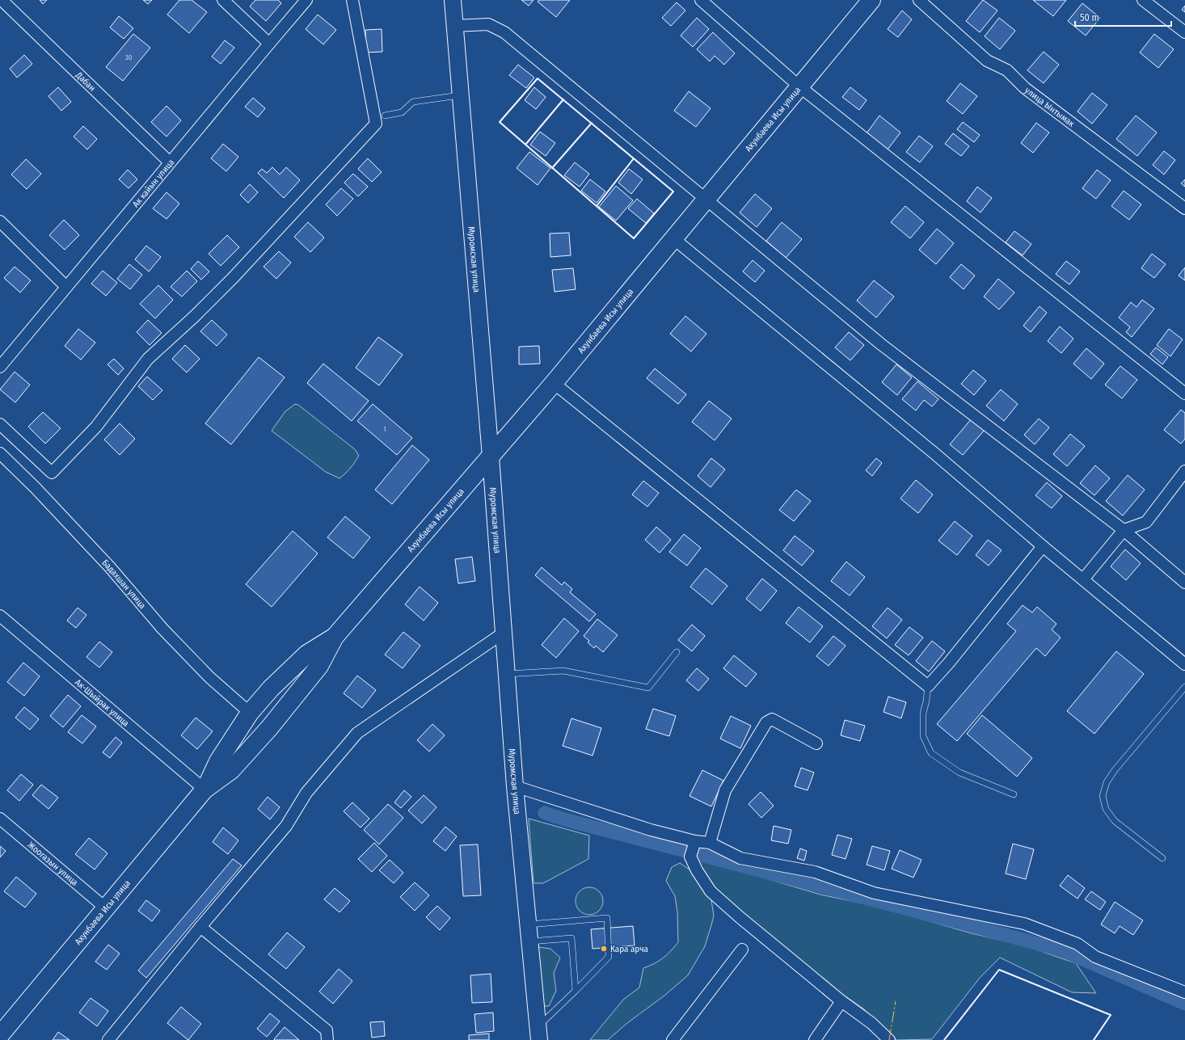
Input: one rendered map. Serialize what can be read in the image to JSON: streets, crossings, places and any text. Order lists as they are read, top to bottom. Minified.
{"streets":{"main road":["Ахунбаева Исы улица","Муромская улица"],"street":["Дабан","улица Ынтымак","Ак кайын улица","Бадахшан улица","Ак-Шыйрак улица","Жоогазын улица"]},"crossings":[["Дабан","Ак кайын улица"],["Ахунбаева Исы улица","Муромская улица"],["Ахунбаева Исы улица","Бадахшан улица"],["Ахунбаева Исы улица","Ак-Шыйрак улица"],["Ахунбаева Исы улица","Жоогазын улица"]],"places":["Кара арча"],"house_numbers":["30","1"],"scale_bar":"50 m"}
